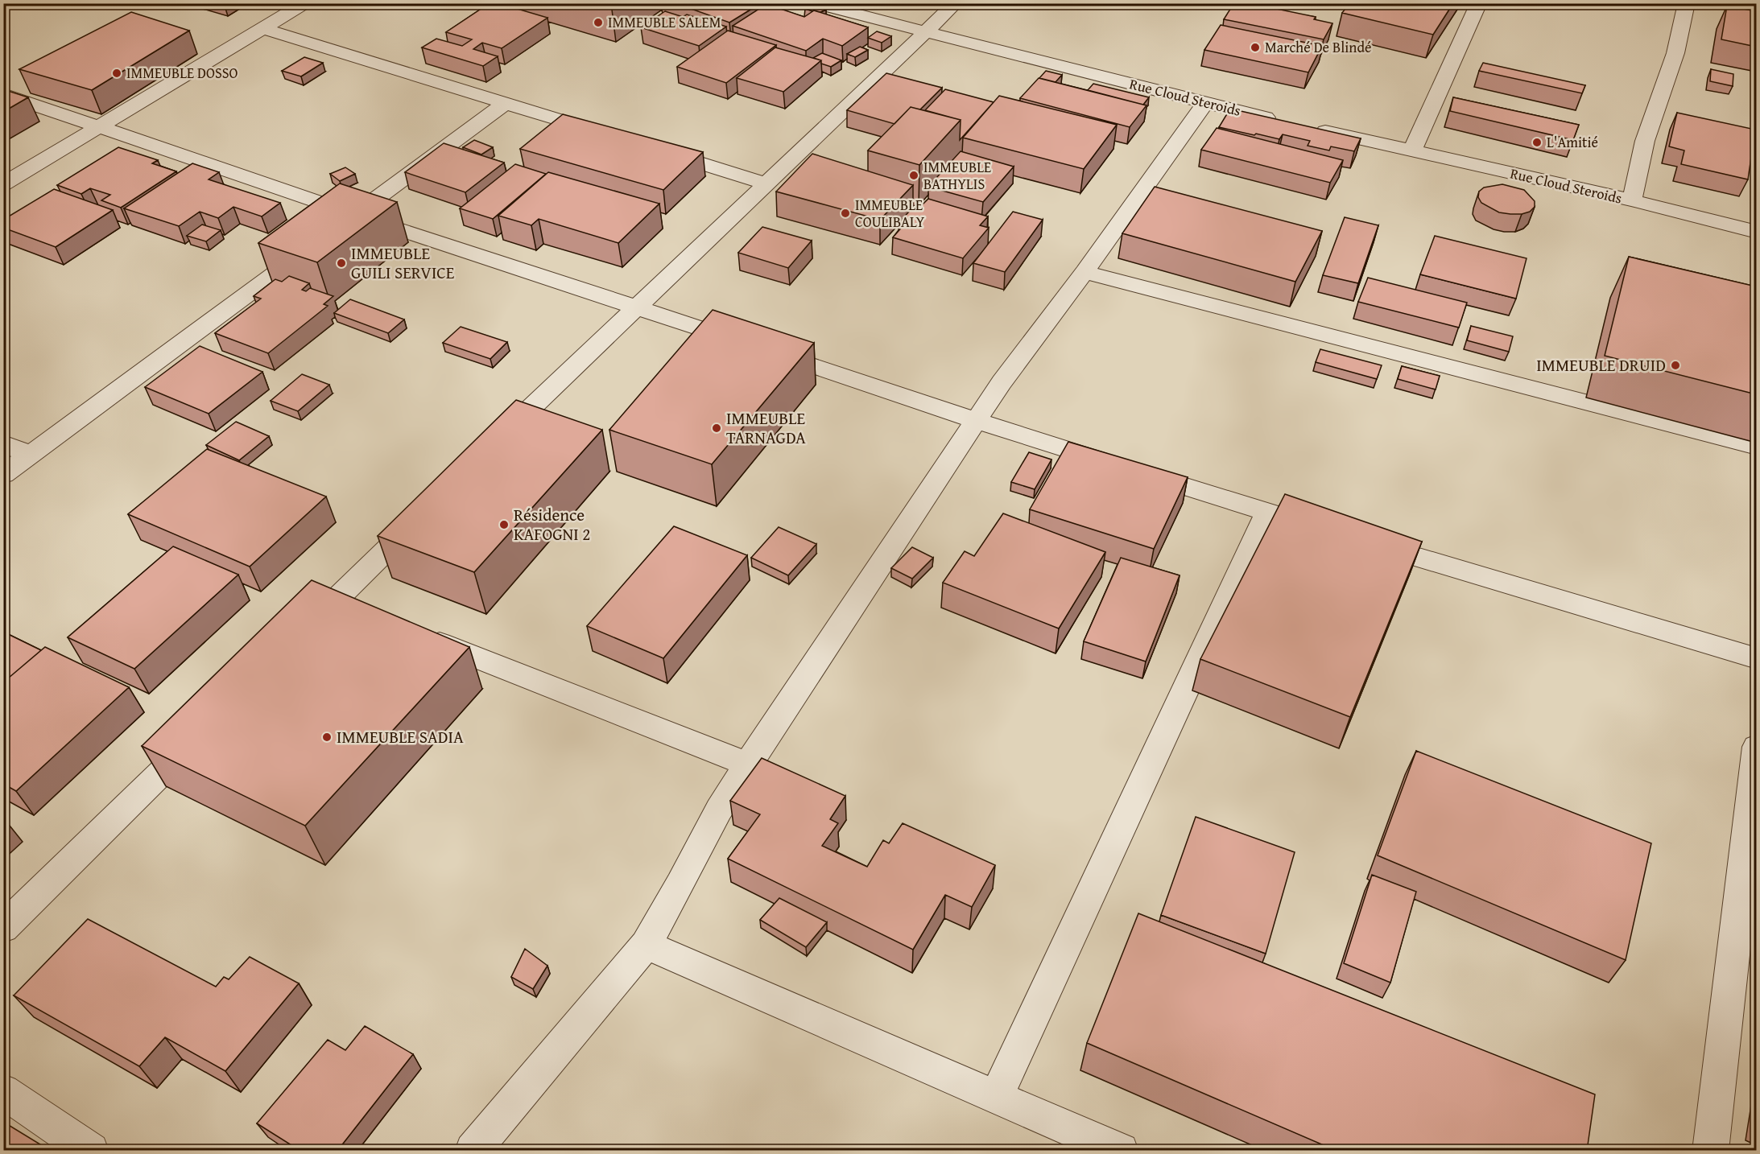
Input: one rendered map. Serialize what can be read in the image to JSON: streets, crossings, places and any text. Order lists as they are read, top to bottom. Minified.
{"streets":{"street":["Rue Cloud Steroids"]},"places":["IMMEUBLE SALEM","Marché De Blindé","IMMEUBLE DOSSO","L'Amitié","IMMEUBLE BATHYLIS","IMMEUBLE COULIBALY","IMMEUBLE GUILI SERVICE","IMMEUBLE DRUID","IMMEUBLE TARNAGDA","Résidence KAFOGNI 2","IMMEUBLE SADIA"]}
